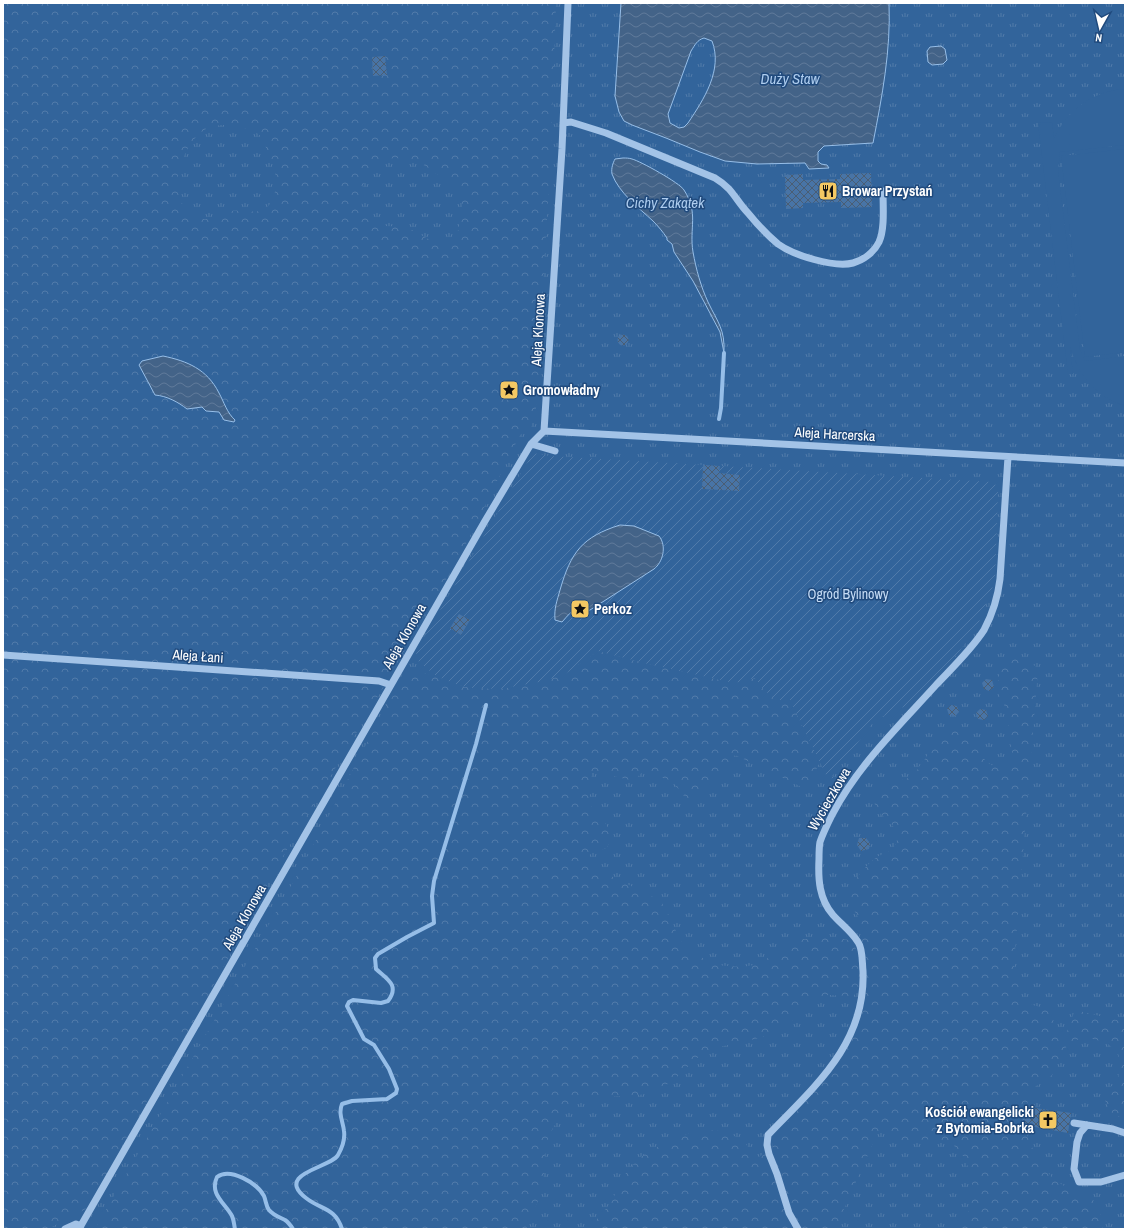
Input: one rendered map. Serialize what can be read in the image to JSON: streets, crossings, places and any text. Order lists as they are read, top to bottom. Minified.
{"streets":{"street":["Aleja Klonowa","Aleja Harcerska","Aleja Łani","Wycieczkowa"]},"crossings":[["Aleja Klonowa","Aleja Harcerska"],["Aleja Klonowa","Aleja Łani"],["Aleja Harcerska","Wycieczkowa"]],"water":["Duży Staw","Cichy Zakątek"],"parks":["Ogród Bylinowy"],"places":{"restaurant":["Browar Przystań"],"place":["Gromowładny","Perkoz"],"church":["Kościół ewangelicki z Bytomia-Bobrka"]},"north":"bottom"}
